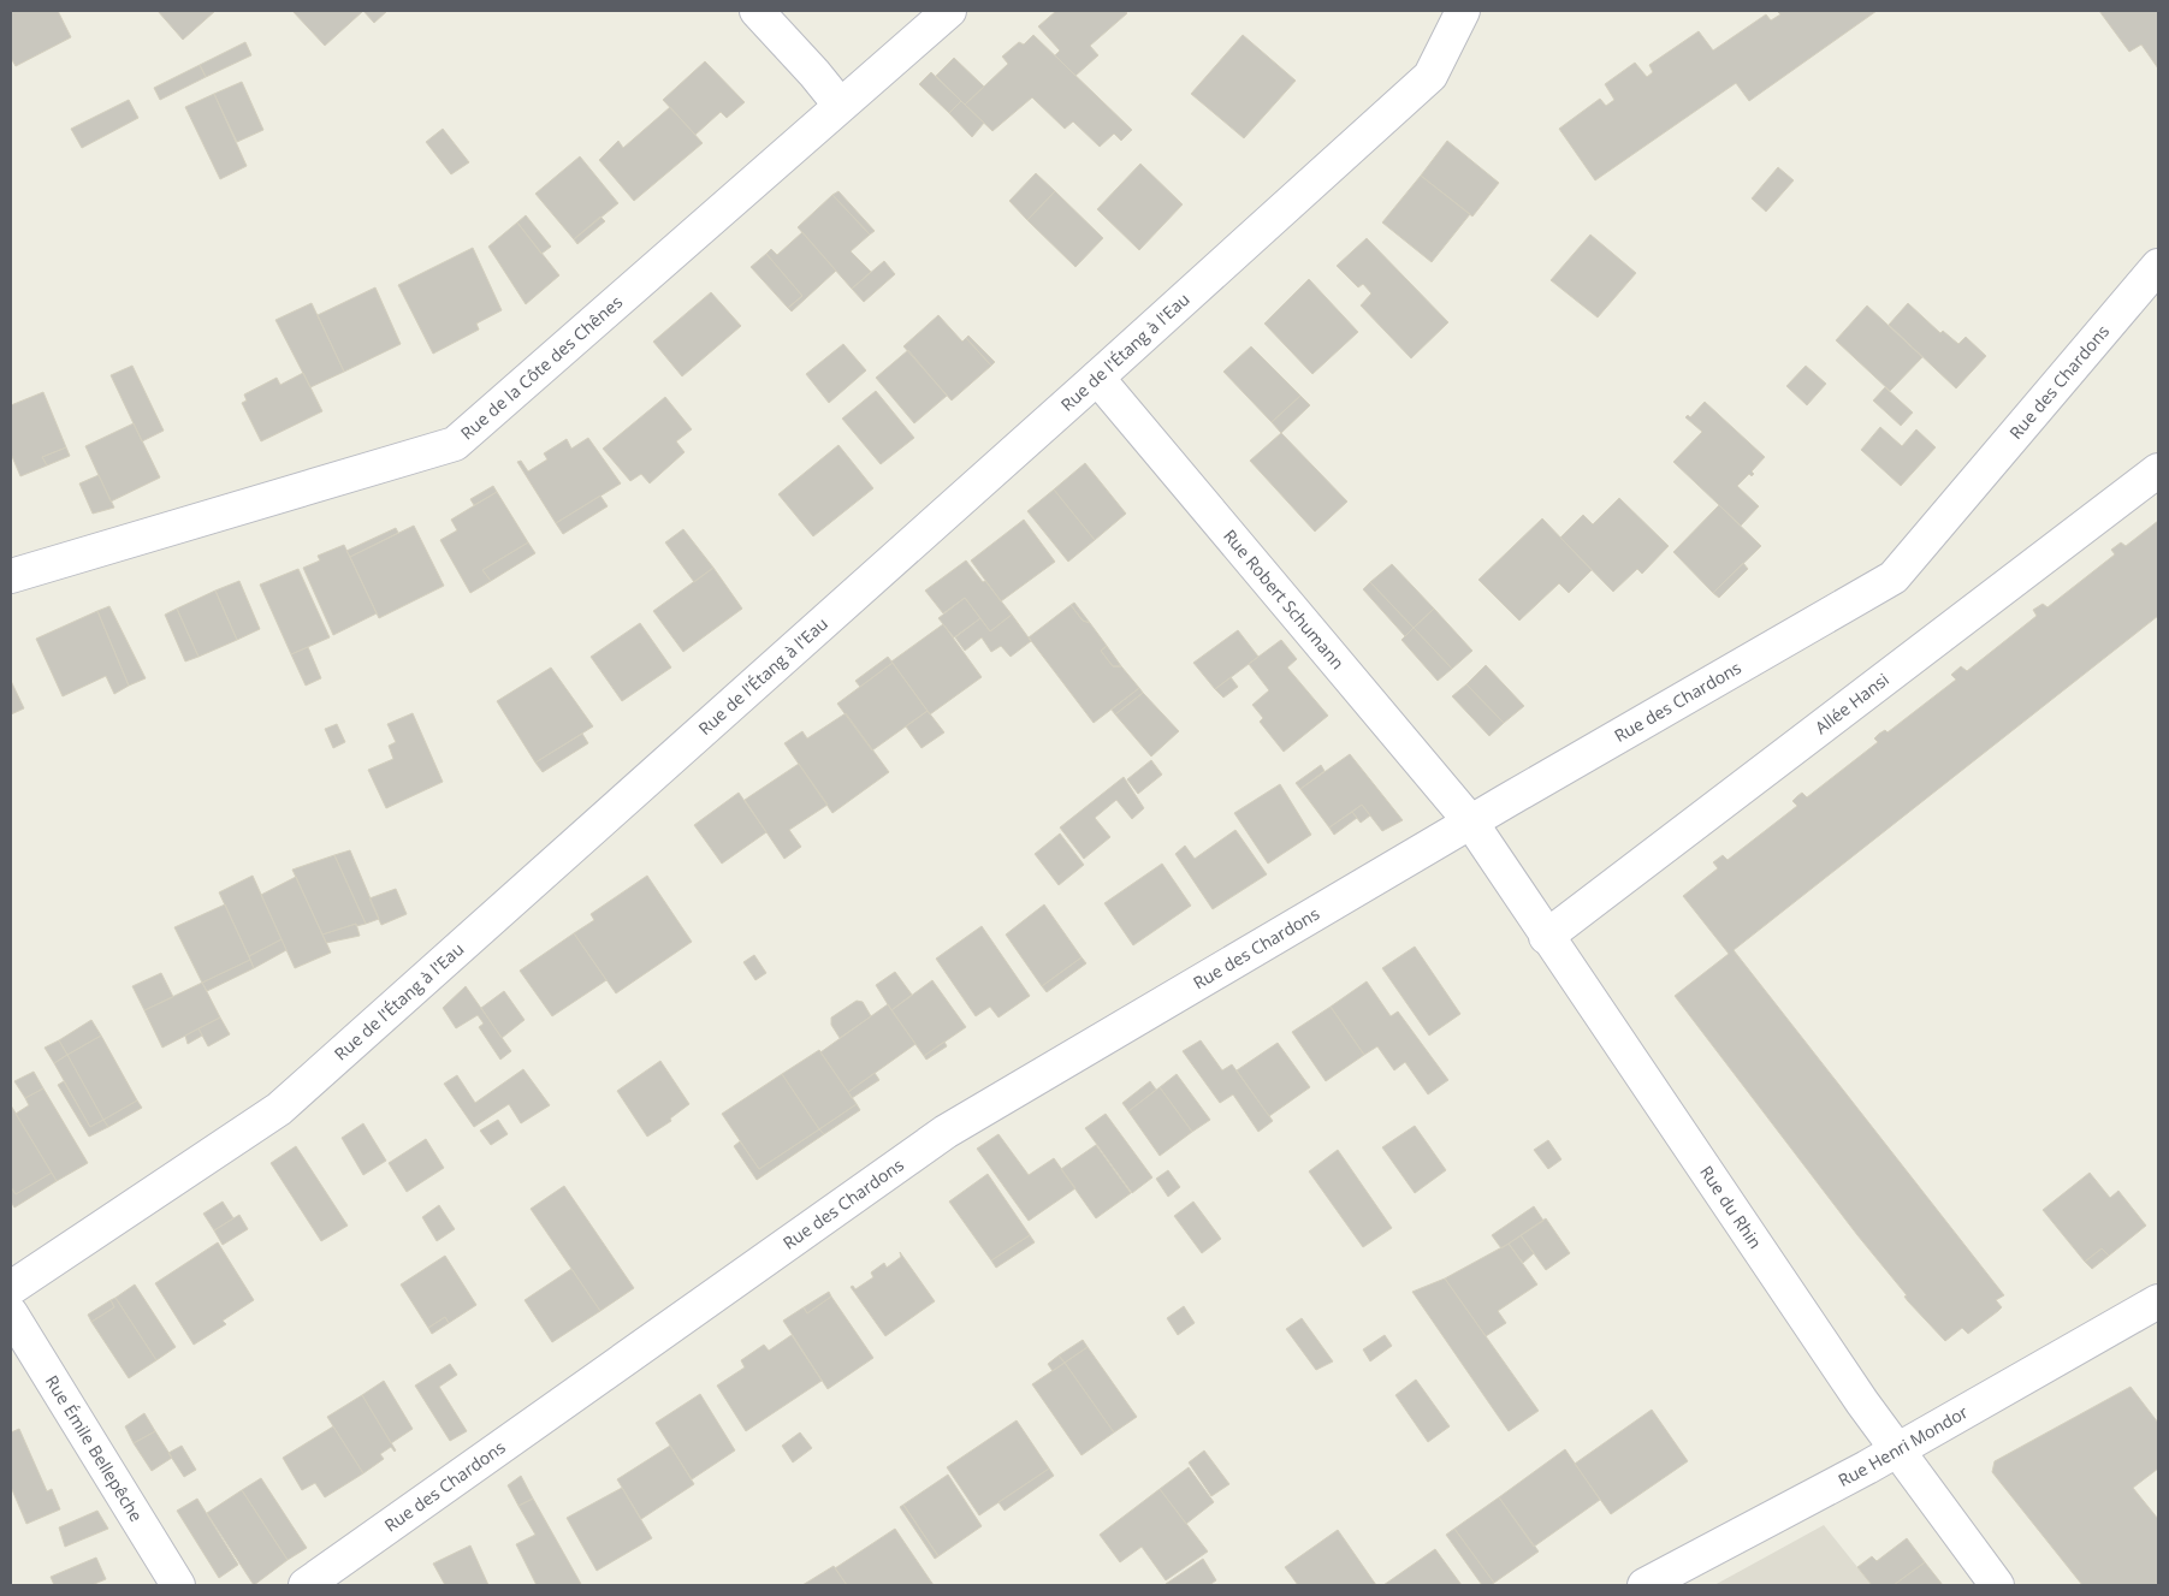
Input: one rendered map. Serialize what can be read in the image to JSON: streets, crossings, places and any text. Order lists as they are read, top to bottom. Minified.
{"streets":{"street":["Rue de l'Étang à l'Eau","Rue de la Côte des Chênes","Rue des Chardons","Rue Robert Schumann","Allée Hansi","Rue du Rhin","Rue Henri Mondor","Rue Émile Bellepêche"]},"crossings":[["Rue de l'Étang à l'Eau","Rue Robert Schumann"],["Rue des Chardons","Rue Robert Schumann"],["Rue des Chardons","Rue du Rhin"],["Rue Robert Schumann","Rue du Rhin"],["Allée Hansi","Rue du Rhin"],["Rue du Rhin","Rue Henri Mondor"]]}
